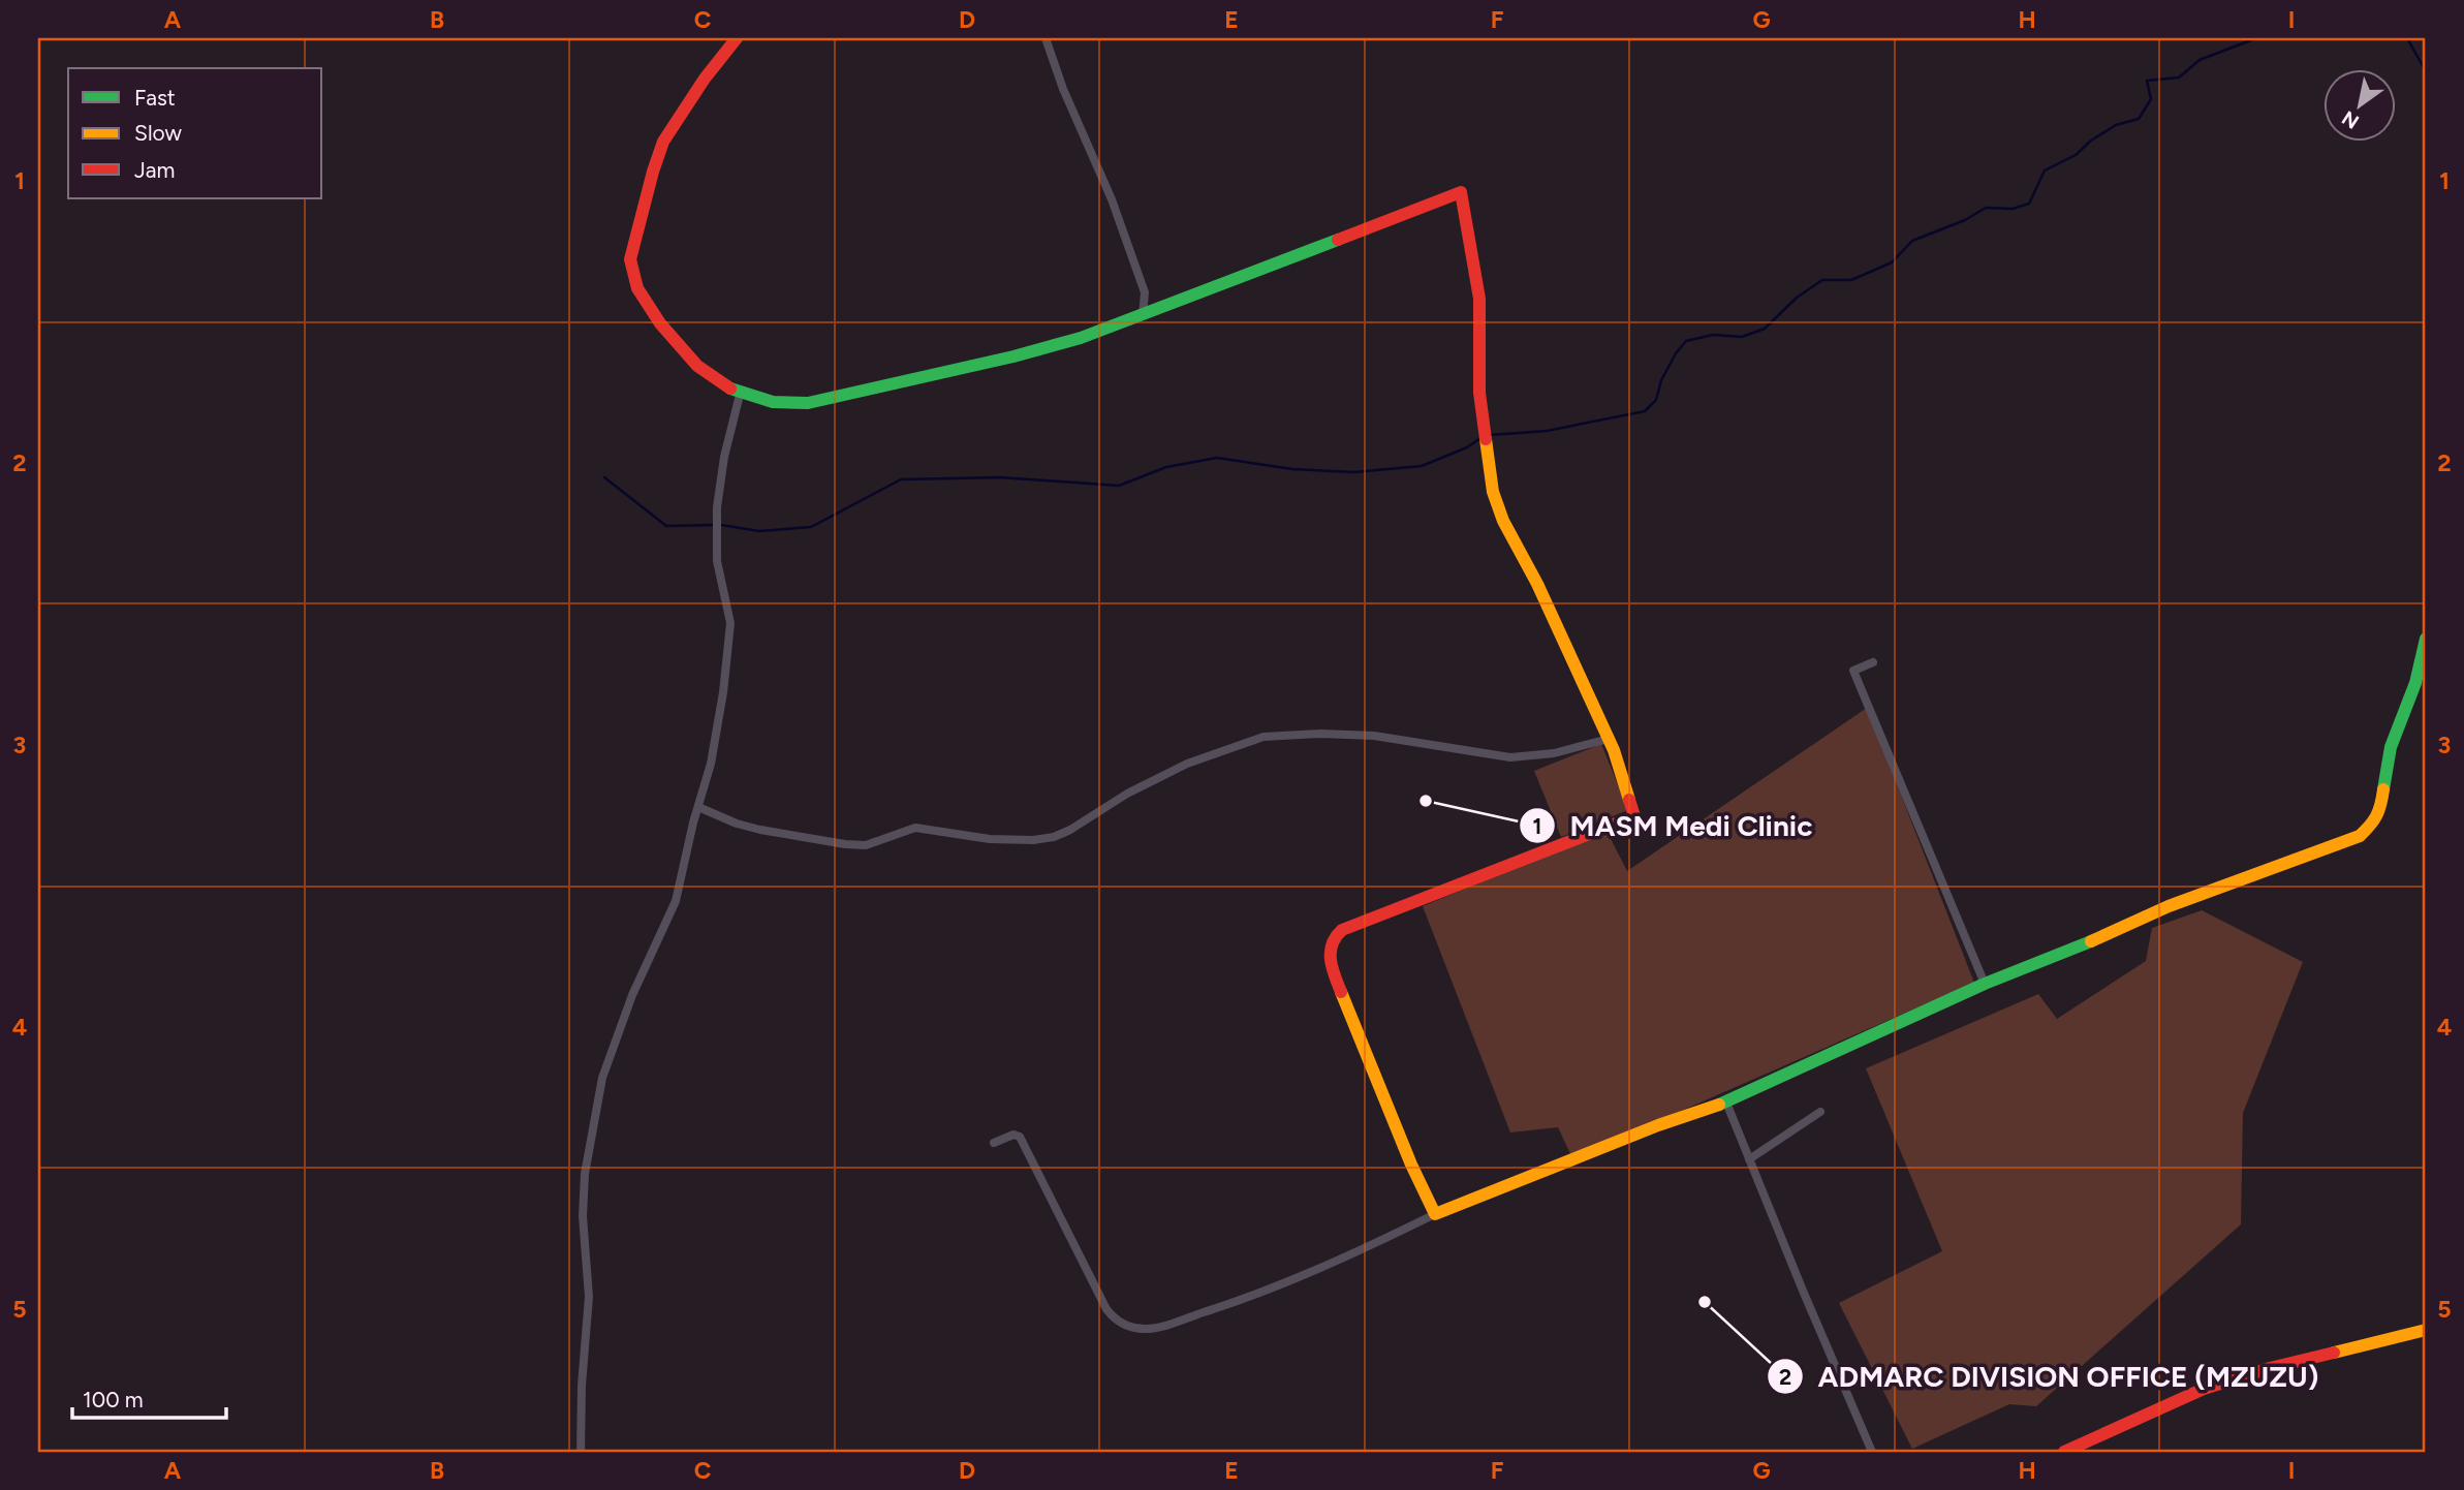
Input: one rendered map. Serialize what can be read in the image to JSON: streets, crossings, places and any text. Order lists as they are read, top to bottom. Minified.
{"places":["MASM Medi Clinic","ADMARC DIVISION OFFICE (MZUZU)"],"legend":["Fast","Slow","Jam"],"scale_bar":"100 m","north":"bottom left","grid":{"columns":["A","B","C","D","E","F","G","H","I"],"rows":["1","2","3","4","5"]}}
